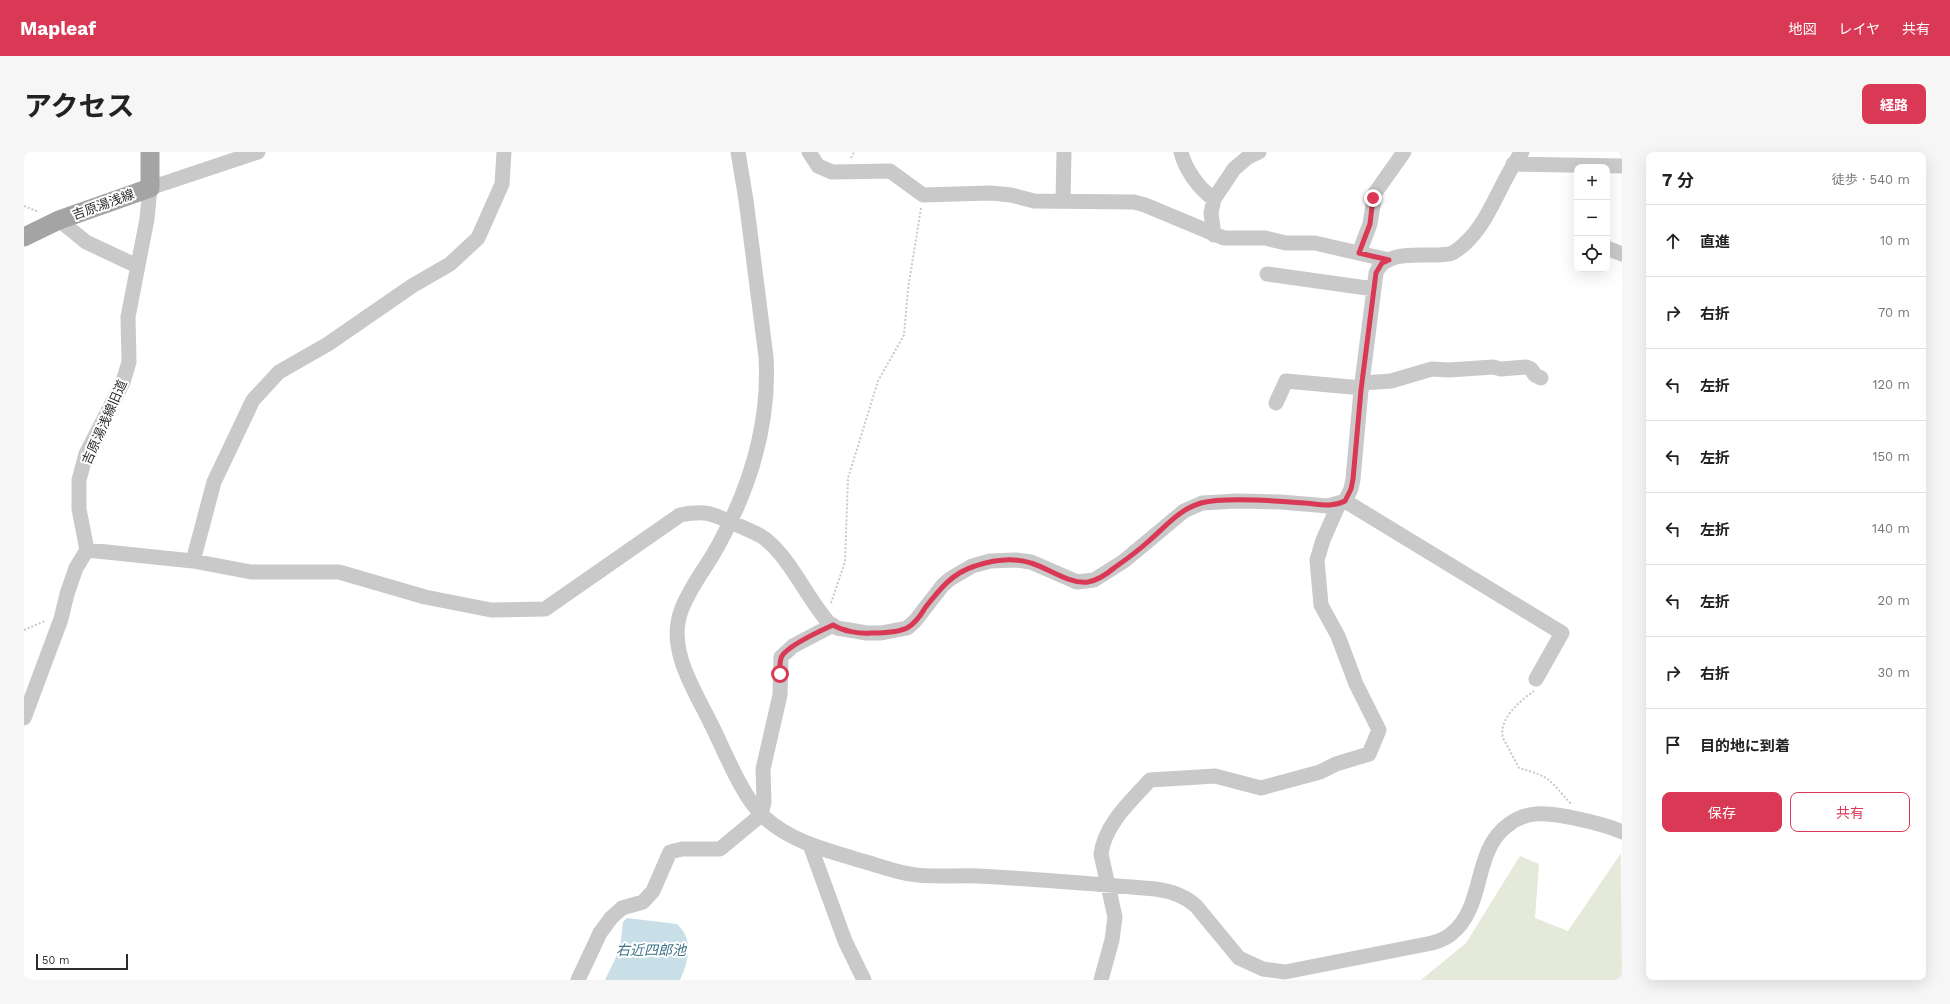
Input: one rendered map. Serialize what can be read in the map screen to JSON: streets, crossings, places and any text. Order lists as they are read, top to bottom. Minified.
{"streets":{"main road":["吉原湯浅線"],"street":["吉原湯浅線旧道"]},"crossings":[["吉原湯浅線","吉原湯浅線旧道"]],"water":["右近四郎池"],"scale_bar":"50 m","page":{"header":"Mapleaf","nav":["地図","レイヤ","共有"],"title":"アクセス","buttons":["経路",["保存","共有"]],"heading":["7 分","徒歩 · 540 m"],"map_buttons":["+","−"],"list":[["直進","10 m"],["右折","70 m"],["左折","120 m"],["左折","150 m"],["左折","140 m"],["左折","20 m"],["右折","30 m"],"目的地に到着"],"scale":"50 m"}}
